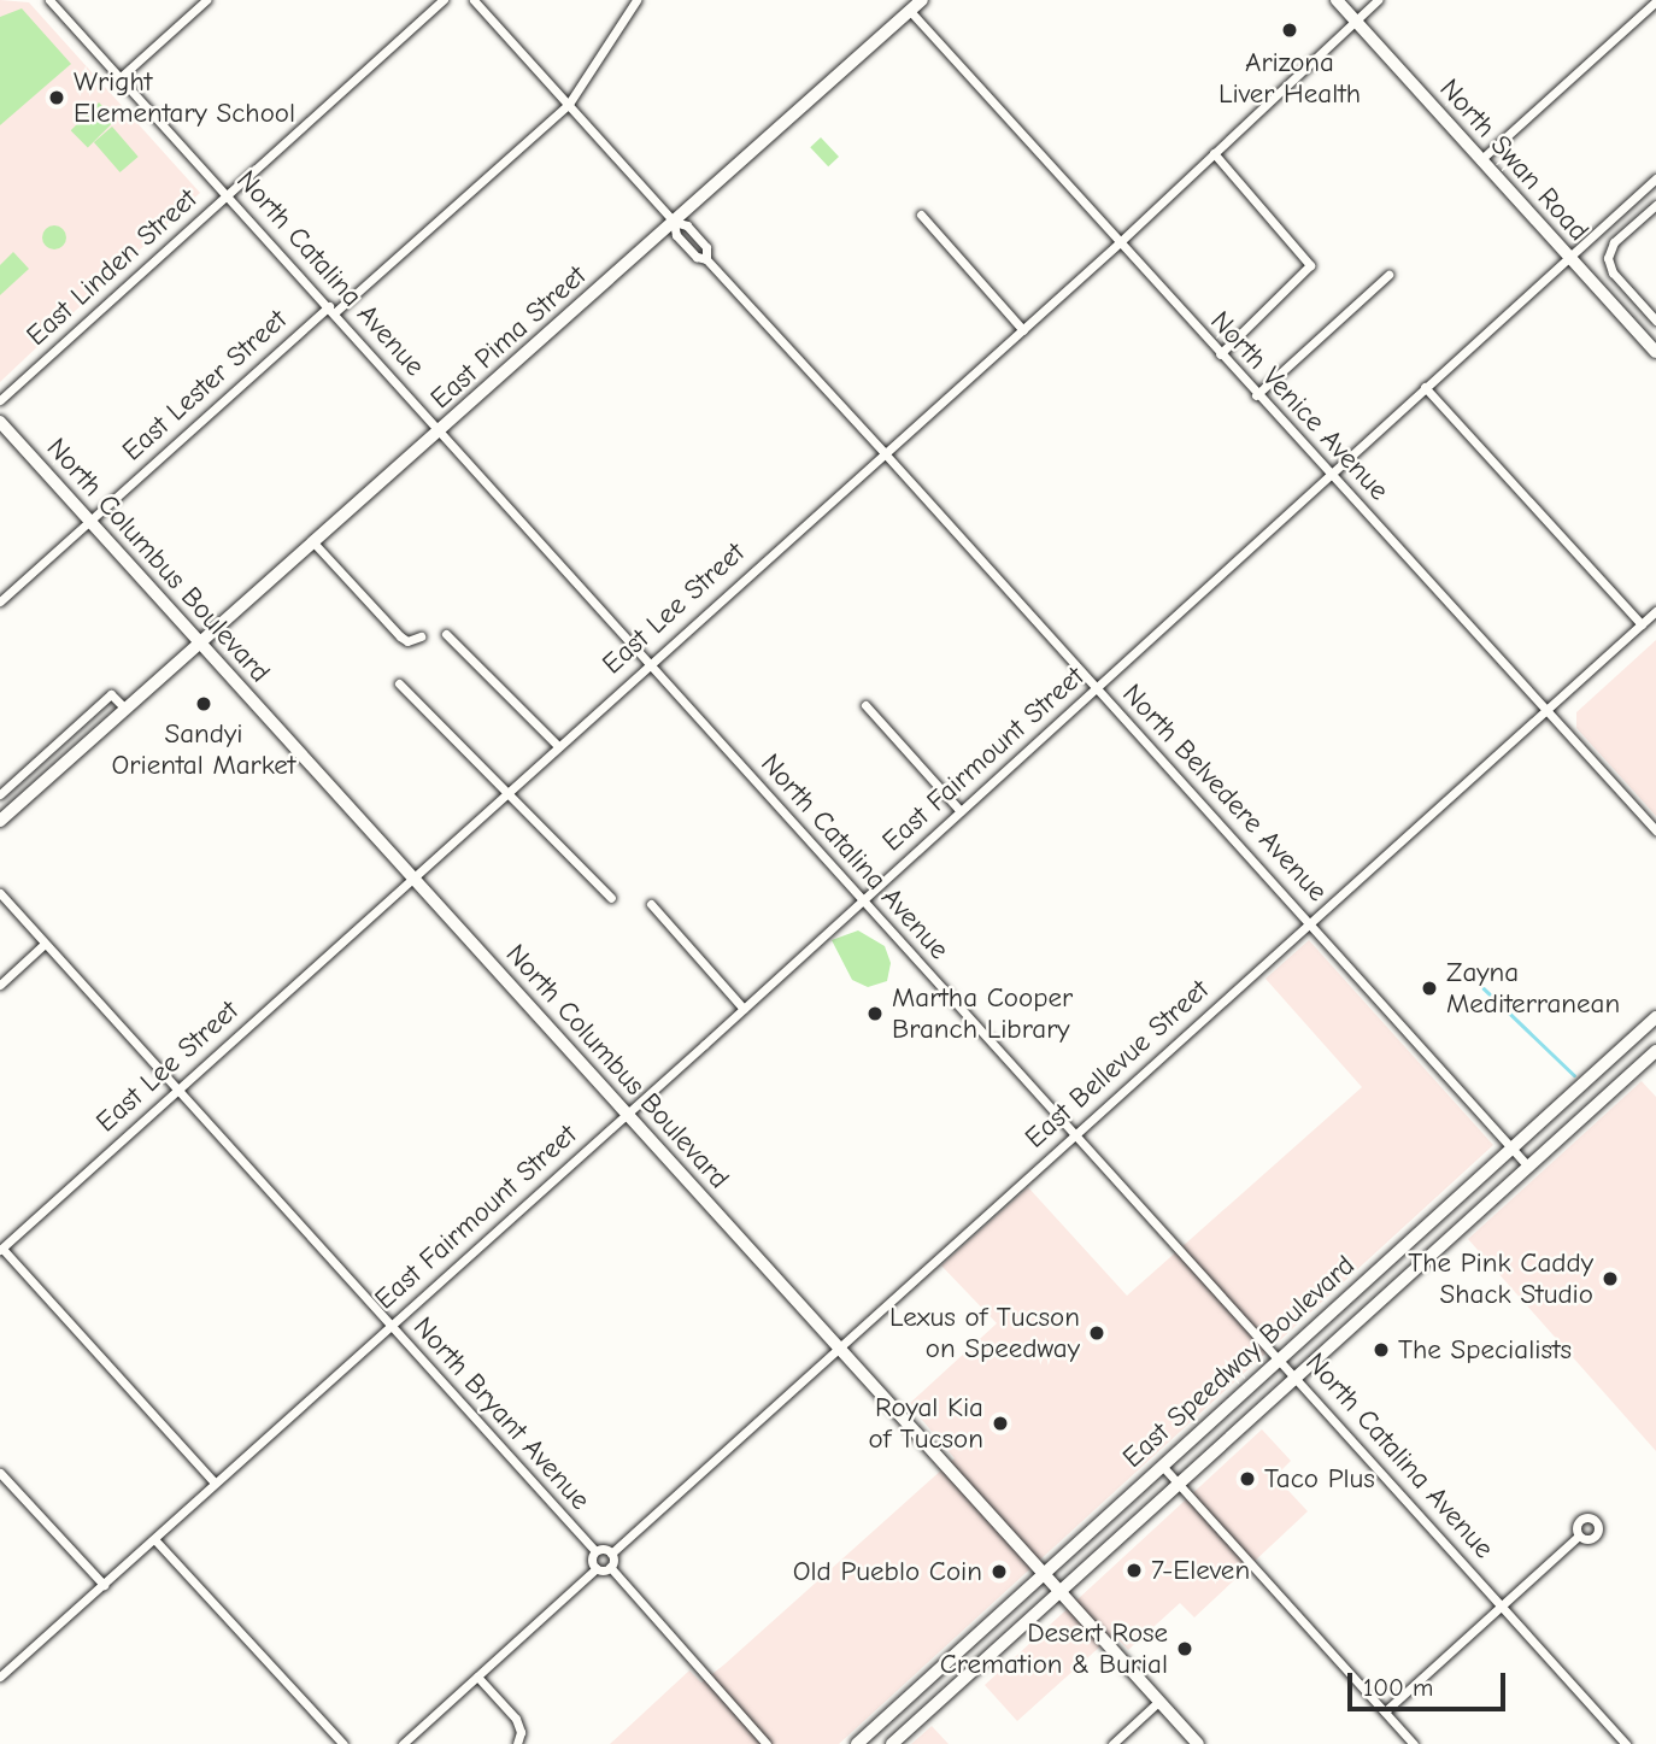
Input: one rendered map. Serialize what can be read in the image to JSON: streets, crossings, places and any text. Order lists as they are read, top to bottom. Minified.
{"streets":{"main road":["North Swan Road","East Speedway Boulevard"],"street":["East Linden Street","North Catalina Avenue","East Pima Street","East Lester Street","North Venice Avenue","North Columbus Boulevard","East Lee Street","East Fairmount Street","North Belvedere Avenue","East Bellevue Street","North Bryant Avenue"]},"crossings":[["North Swan Road","East Lee Street"],["North Swan Road","East Fairmount Street"],["East Linden Street","North Catalina Avenue"],["North Catalina Avenue","East Pima Street"],["North Catalina Avenue","East Lester Street"],["North Catalina Avenue","East Lee Street"],["North Catalina Avenue","East Fairmount Street"],["North Catalina Avenue","East Bellevue Street"],["North Catalina Avenue","East Speedway Boulevard"],["East Pima Street","North Venice Avenue"],["East Pima Street","North Columbus Boulevard"],["East Pima Street","North Belvedere Avenue"],["East Lester Street","North Columbus Boulevard"],["North Venice Avenue","East Lee Street"],["North Venice Avenue","East Fairmount Street"],["North Venice Avenue","East Bellevue Street"],["North Columbus Boulevard","East Lee Street"],["North Columbus Boulevard","East Fairmount Street"],["North Columbus Boulevard","East Bellevue Street"],["North Columbus Boulevard","East Speedway Boulevard"],["East Lee Street","North Belvedere Avenue"],["East Lee Street","North Bryant Avenue"],["East Fairmount Street","North Belvedere Avenue"],["East Fairmount Street","North Bryant Avenue"],["North Belvedere Avenue","East Bellevue Street"],["North Belvedere Avenue","East Speedway Boulevard"]],"places":["Arizona Liver Health","Wright Elementary School","Sandyi Oriental Market","Zayna Mediterranean","Martha Cooper Branch Library","The Pink Caddy Shack Studio","Lexus of Tucson on Speedway","The Specialists","Royal Kia of Tucson","Taco Plus","7-Eleven","Old Pueblo Coin","Desert Rose Cremation & Burial"],"scale_bar":"100 m"}
